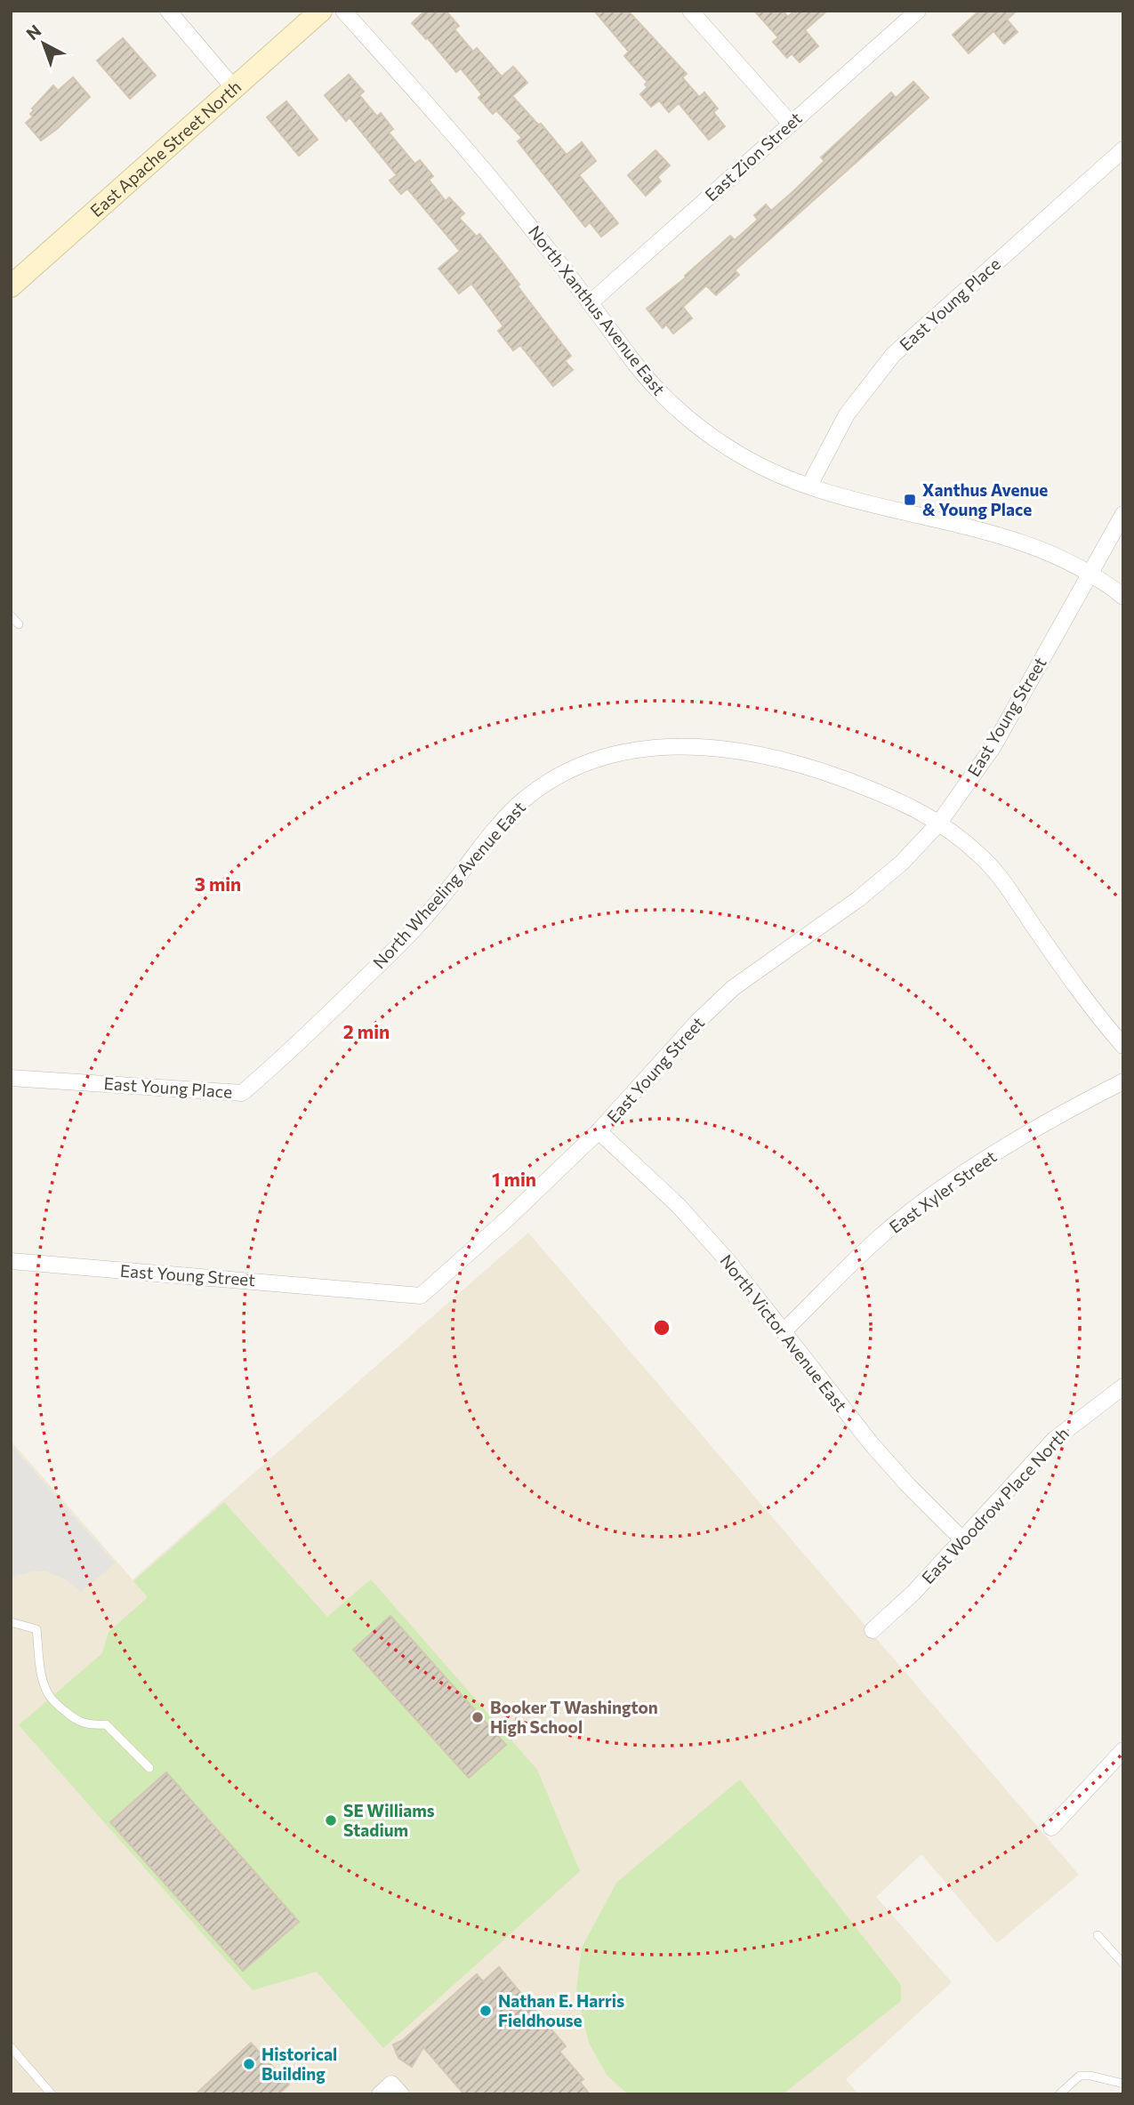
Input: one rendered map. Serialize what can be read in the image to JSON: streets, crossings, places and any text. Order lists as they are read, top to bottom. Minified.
{"streets":{"main road":["East Apache Street North"],"street":["East Zion Street","East Young Place","North Xanthus Avenue East","East Young Street","North Wheeling Avenue East","East Xyler Street","North Victor Avenue East","East Woodrow Place North"]},"crossings":[["East Zion Street","North Xanthus Avenue East"],["East Young Place","North Xanthus Avenue East"],["East Young Place","North Wheeling Avenue East"],["North Xanthus Avenue East","East Young Street"],["East Young Street","North Wheeling Avenue East"],["East Young Street","North Victor Avenue East"],["East Xyler Street","North Victor Avenue East"],["North Victor Avenue East","East Woodrow Place North"]],"places":{"transit":["Xanthus Avenue & Young Place"],"other":["Booker T Washington High School","SE Williams Stadium","Nathan E. Harris Fieldhouse","Historical Building"]},"north":"top left","rings":["3 min","2 min","1 min"]}
